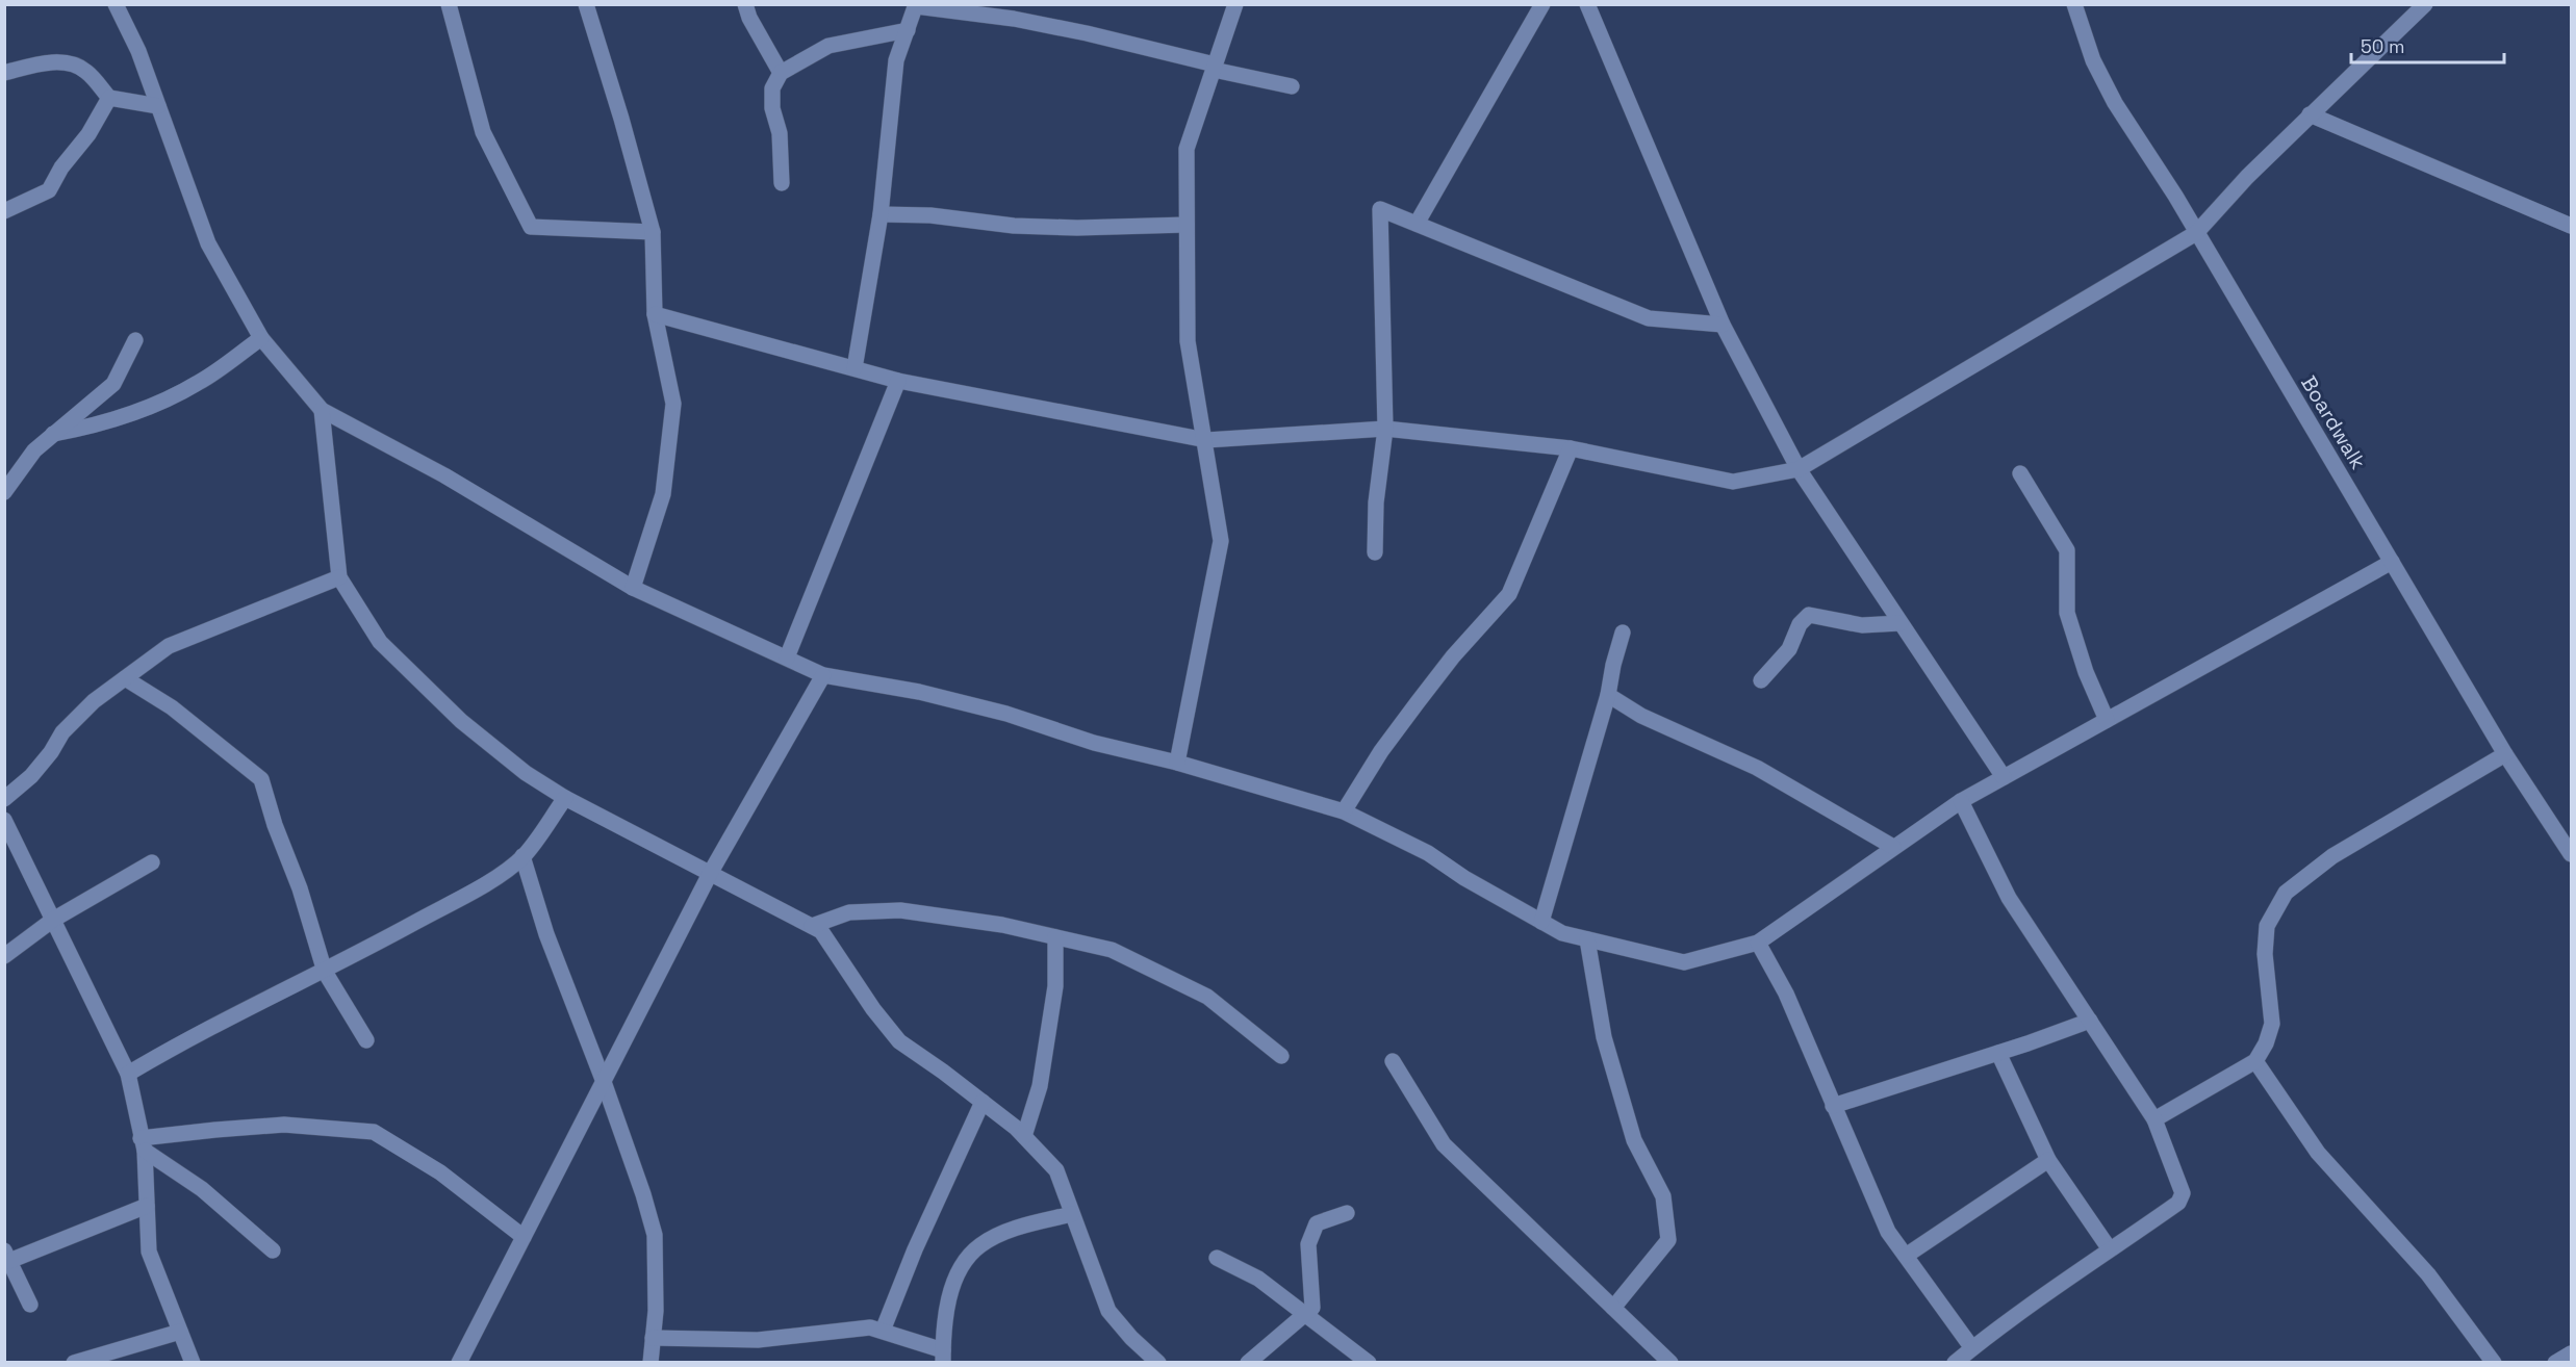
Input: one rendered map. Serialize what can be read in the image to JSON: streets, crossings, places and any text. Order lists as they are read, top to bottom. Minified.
{"streets":{"street":["Boardwalk"]},"scale_bar":"50 m"}
